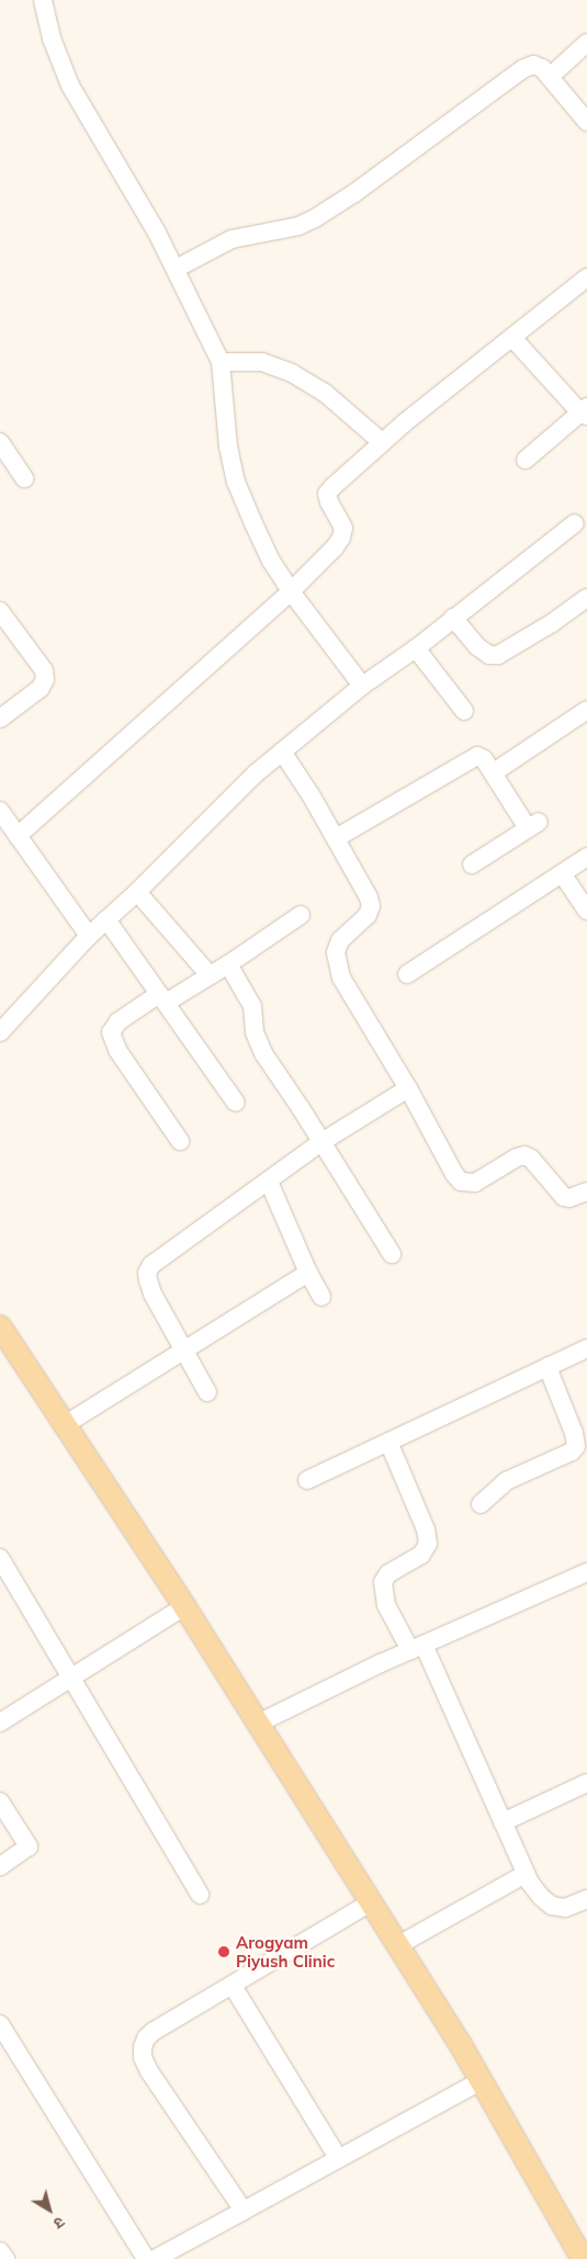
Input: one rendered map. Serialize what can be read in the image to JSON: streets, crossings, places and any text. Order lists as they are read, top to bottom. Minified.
{"places":["Arogyam Piyush Clinic"],"north":"bottom right"}
